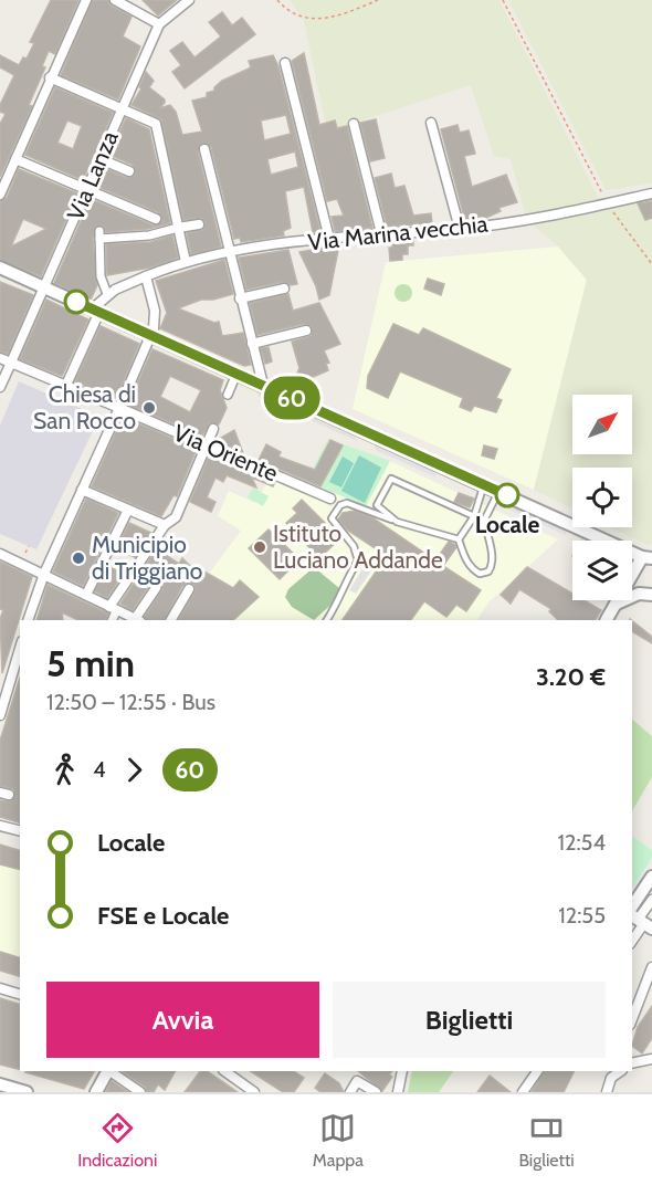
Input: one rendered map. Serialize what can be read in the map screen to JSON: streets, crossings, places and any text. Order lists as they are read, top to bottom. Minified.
{"streets":{"street":["Via Lanza","Via Marina vecchia","Via Oriente"]},"crossings":[["Via Lanza","Via Oriente"]],"places":["Chiesa di San Rocco","Locale","Istituto Luciano Addande","Municipio di Triggiano"],"lines":["bus line 60"],"north":"top right","page":{"on_map":"60","heading":["5 min","12:50 – 12:55 · Bus","3.20 €"],"legs":["4","60"],"list":[{"name":"Locale","value":"12:54"},{"name":"FSE e Locale","value":"12:55"}],"buttons":["Avvia","Biglietti"],"tabs":["Indicazioni","Mappa","Biglietti"]}}
